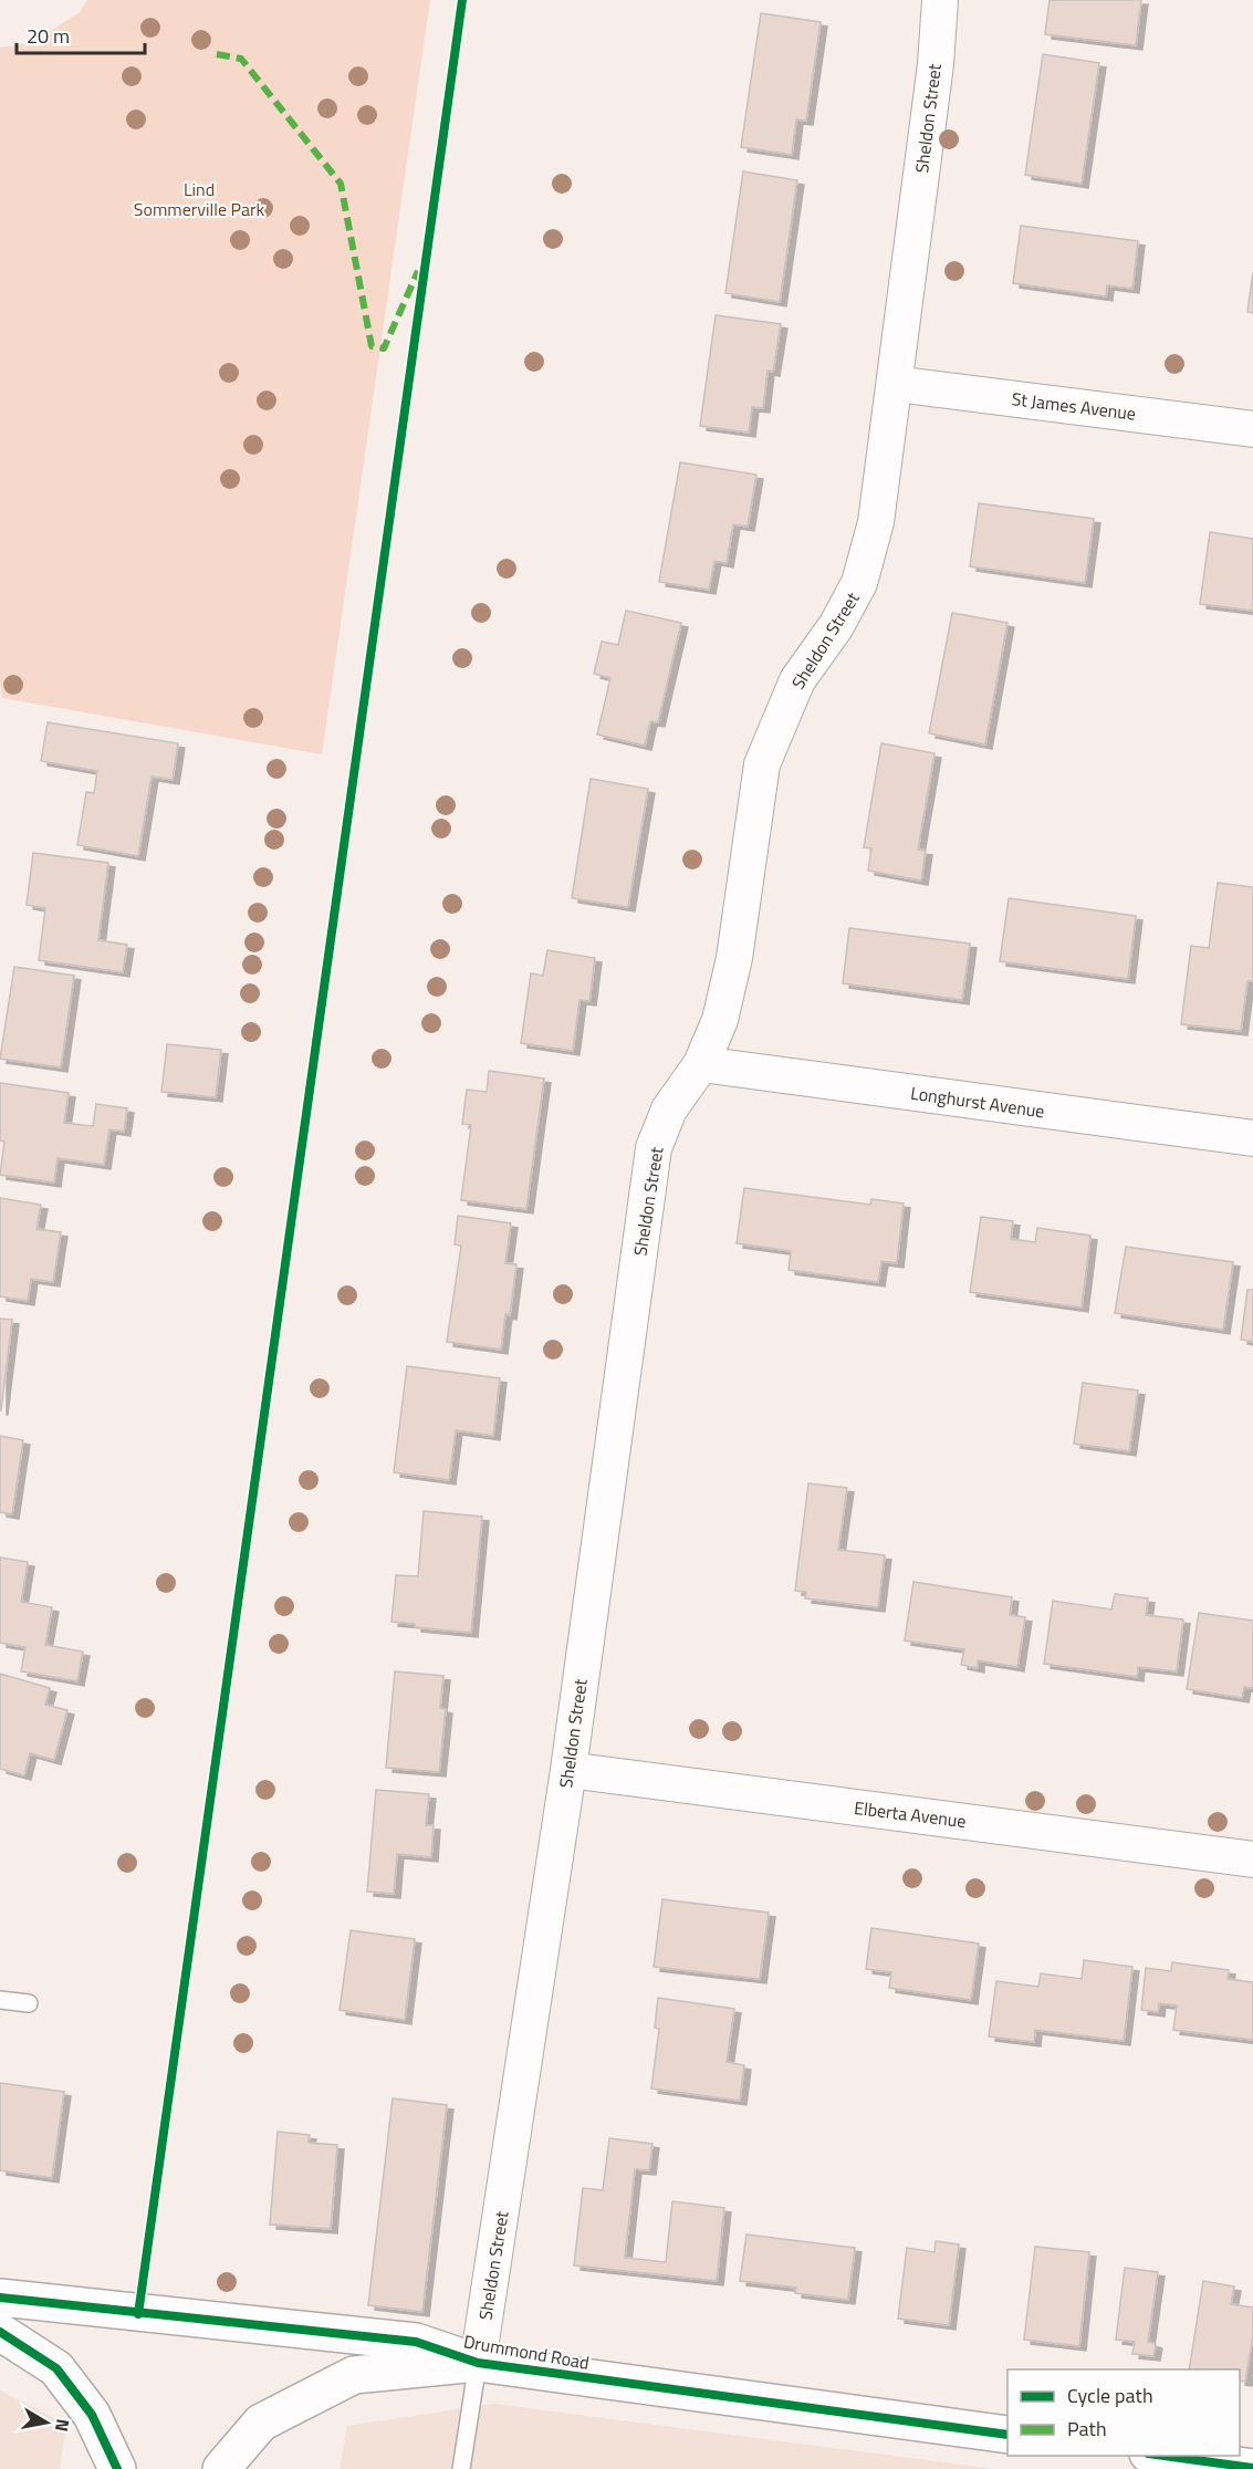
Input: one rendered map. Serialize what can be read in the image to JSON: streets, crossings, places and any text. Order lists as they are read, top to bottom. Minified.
{"streets":{"main road":["Drummond Road"],"street":["Sheldon Street","St James Avenue","Longhurst Avenue","Elberta Avenue"]},"crossings":[["Sheldon Street","St James Avenue"],["Sheldon Street","Longhurst Avenue"],["Sheldon Street","Elberta Avenue"],["Sheldon Street","Drummond Road"]],"parks":["Lind Sommerville Park"],"legend":["Cycle path","Path"],"scale_bar":"20 m","north":"right"}
